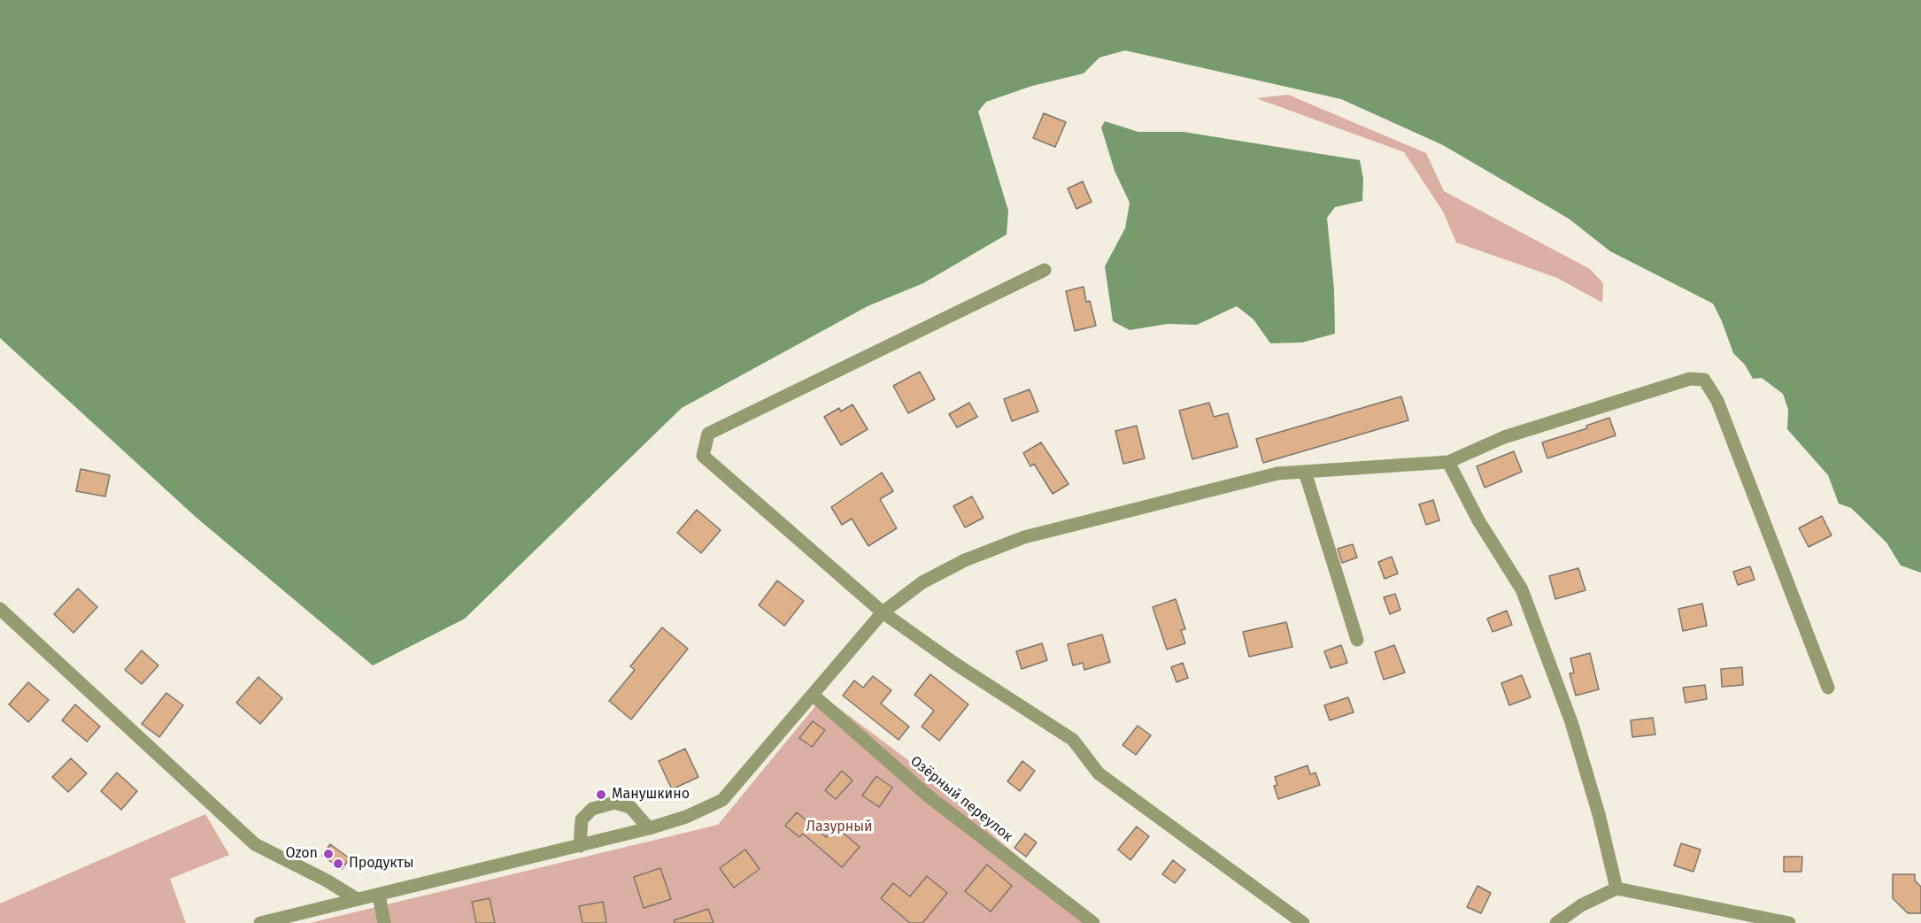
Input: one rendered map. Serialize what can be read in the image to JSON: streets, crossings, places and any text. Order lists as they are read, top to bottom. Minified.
{"streets":{"street":["Озёрный переулок"]},"parks":["Лазурный"],"places":["Манушкино","Ozon","Продукты"]}
